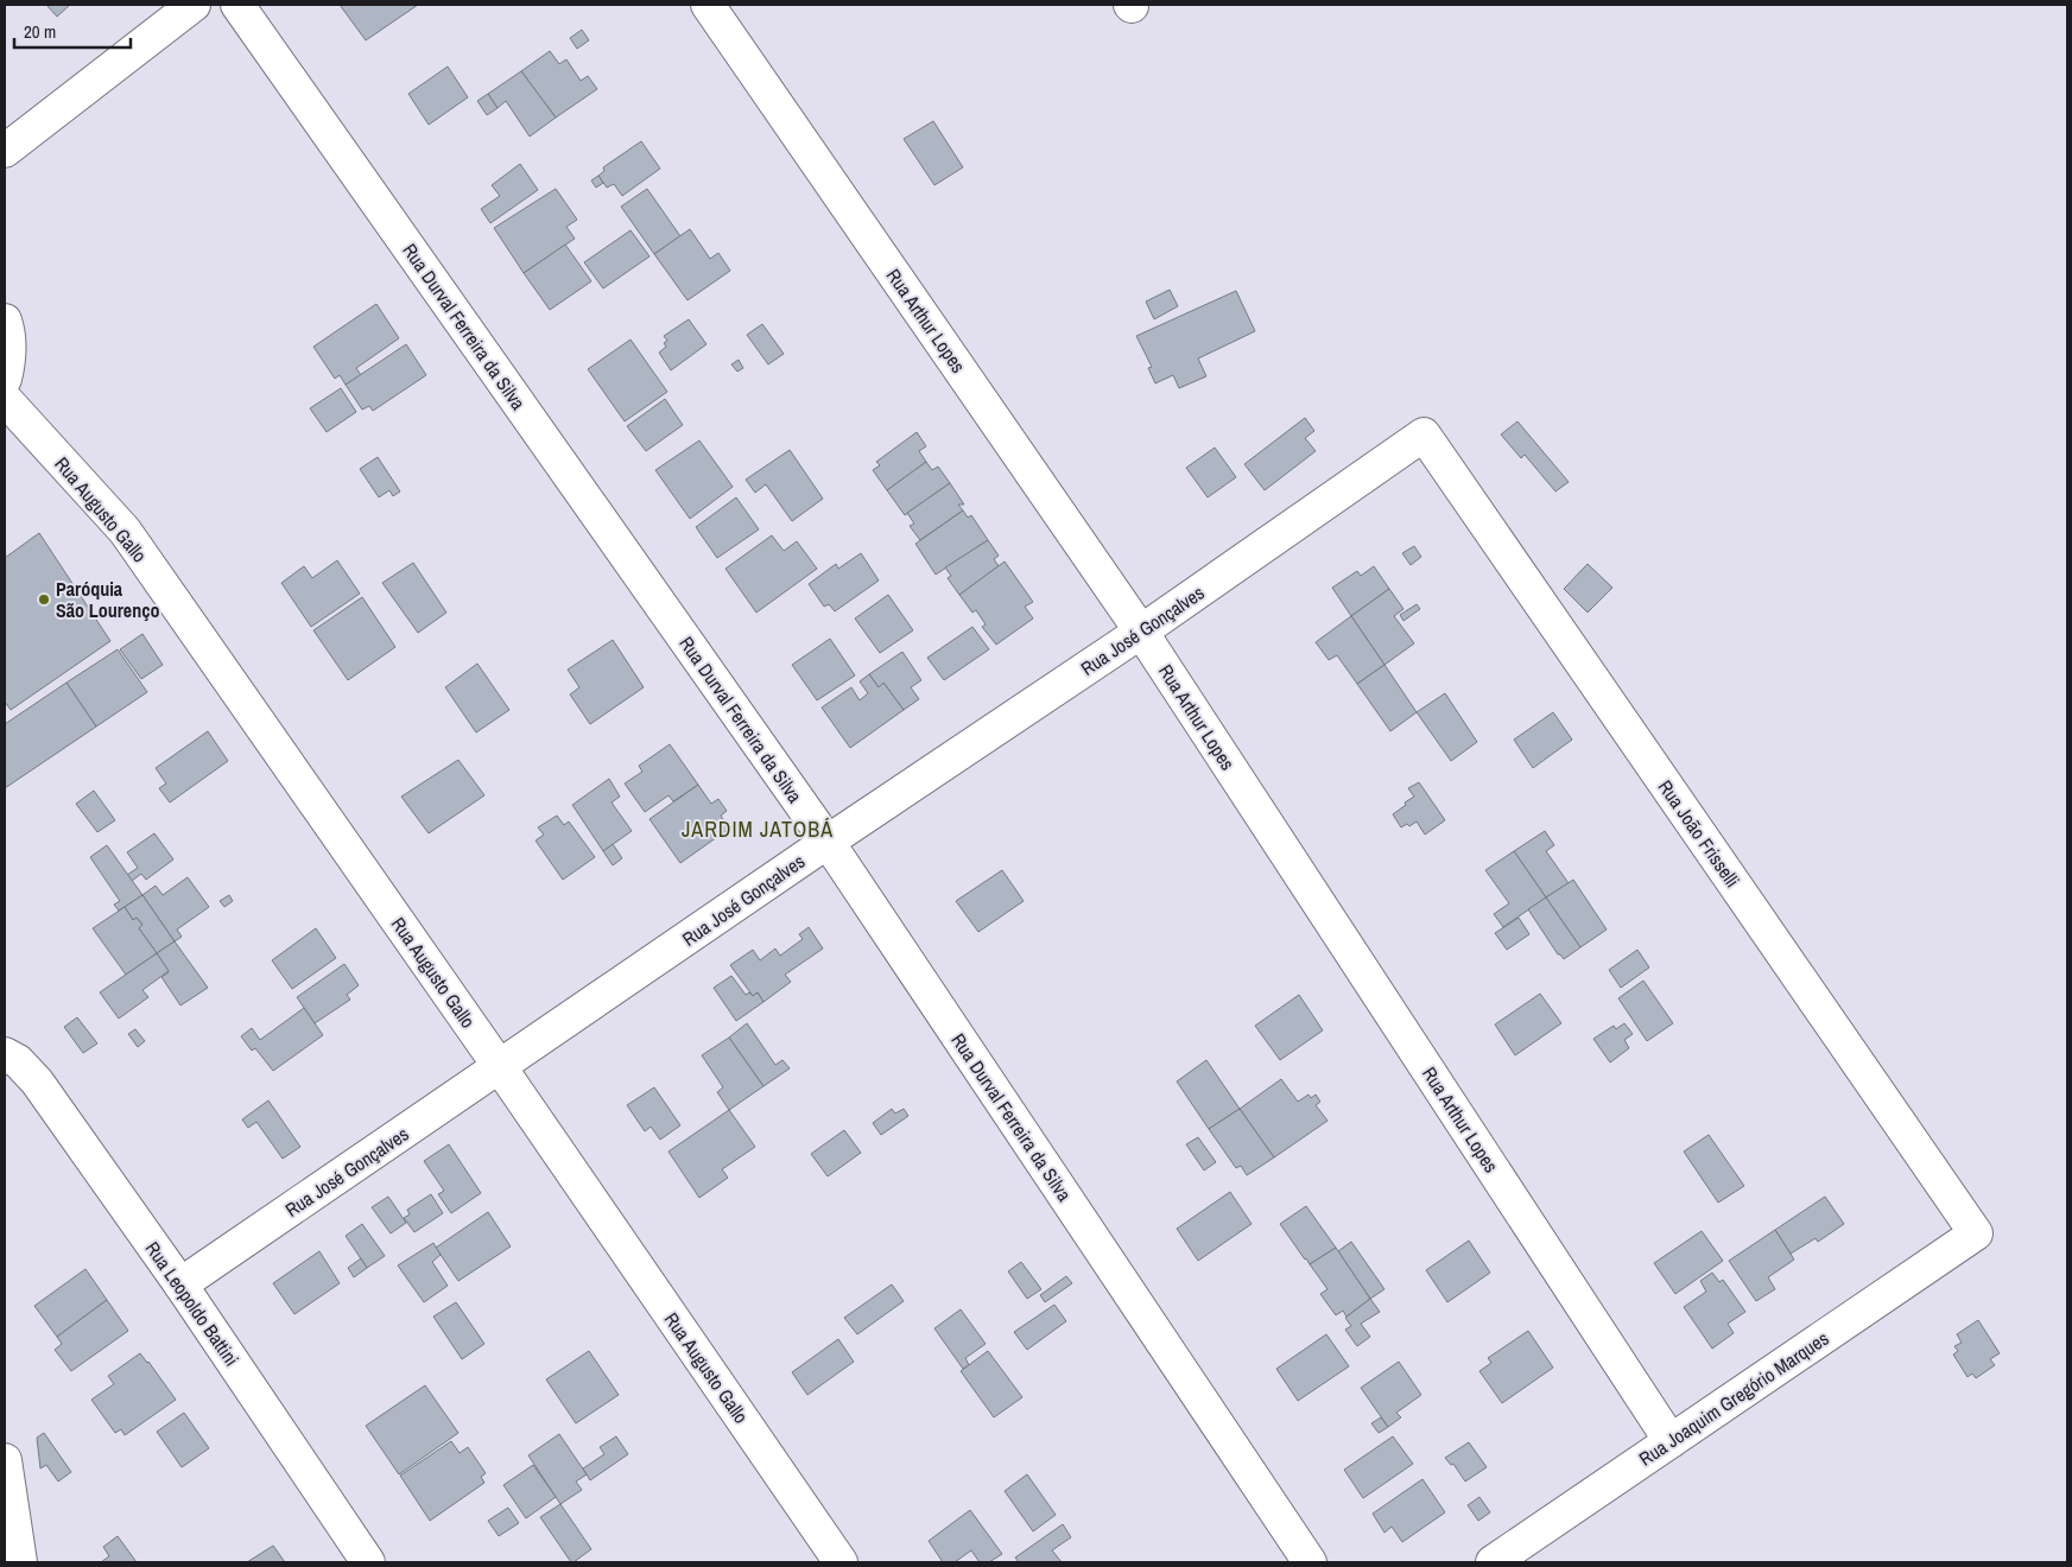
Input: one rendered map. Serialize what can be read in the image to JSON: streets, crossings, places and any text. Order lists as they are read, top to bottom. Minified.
{"streets":{"street":["Rua Arthur Lopes","Rua Durval Ferreira da Silva","Rua Augusto Gallo","Rua José Gonçalves","Rua João Frisselli","Rua Leopoldo Battini","Rua Joaquim Gregório Marques"]},"crossings":[["Rua Arthur Lopes","Rua José Gonçalves"],["Rua Arthur Lopes","Rua Joaquim Gregório Marques"],["Rua Durval Ferreira da Silva","Rua José Gonçalves"],["Rua Augusto Gallo","Rua José Gonçalves"],["Rua José Gonçalves","Rua João Frisselli"],["Rua José Gonçalves","Rua Leopoldo Battini"],["Rua João Frisselli","Rua Joaquim Gregório Marques"]],"districts":["JARDIM JATOBÁ"],"places":["Paróquia São Lourenço"],"scale_bar":"20 m"}
